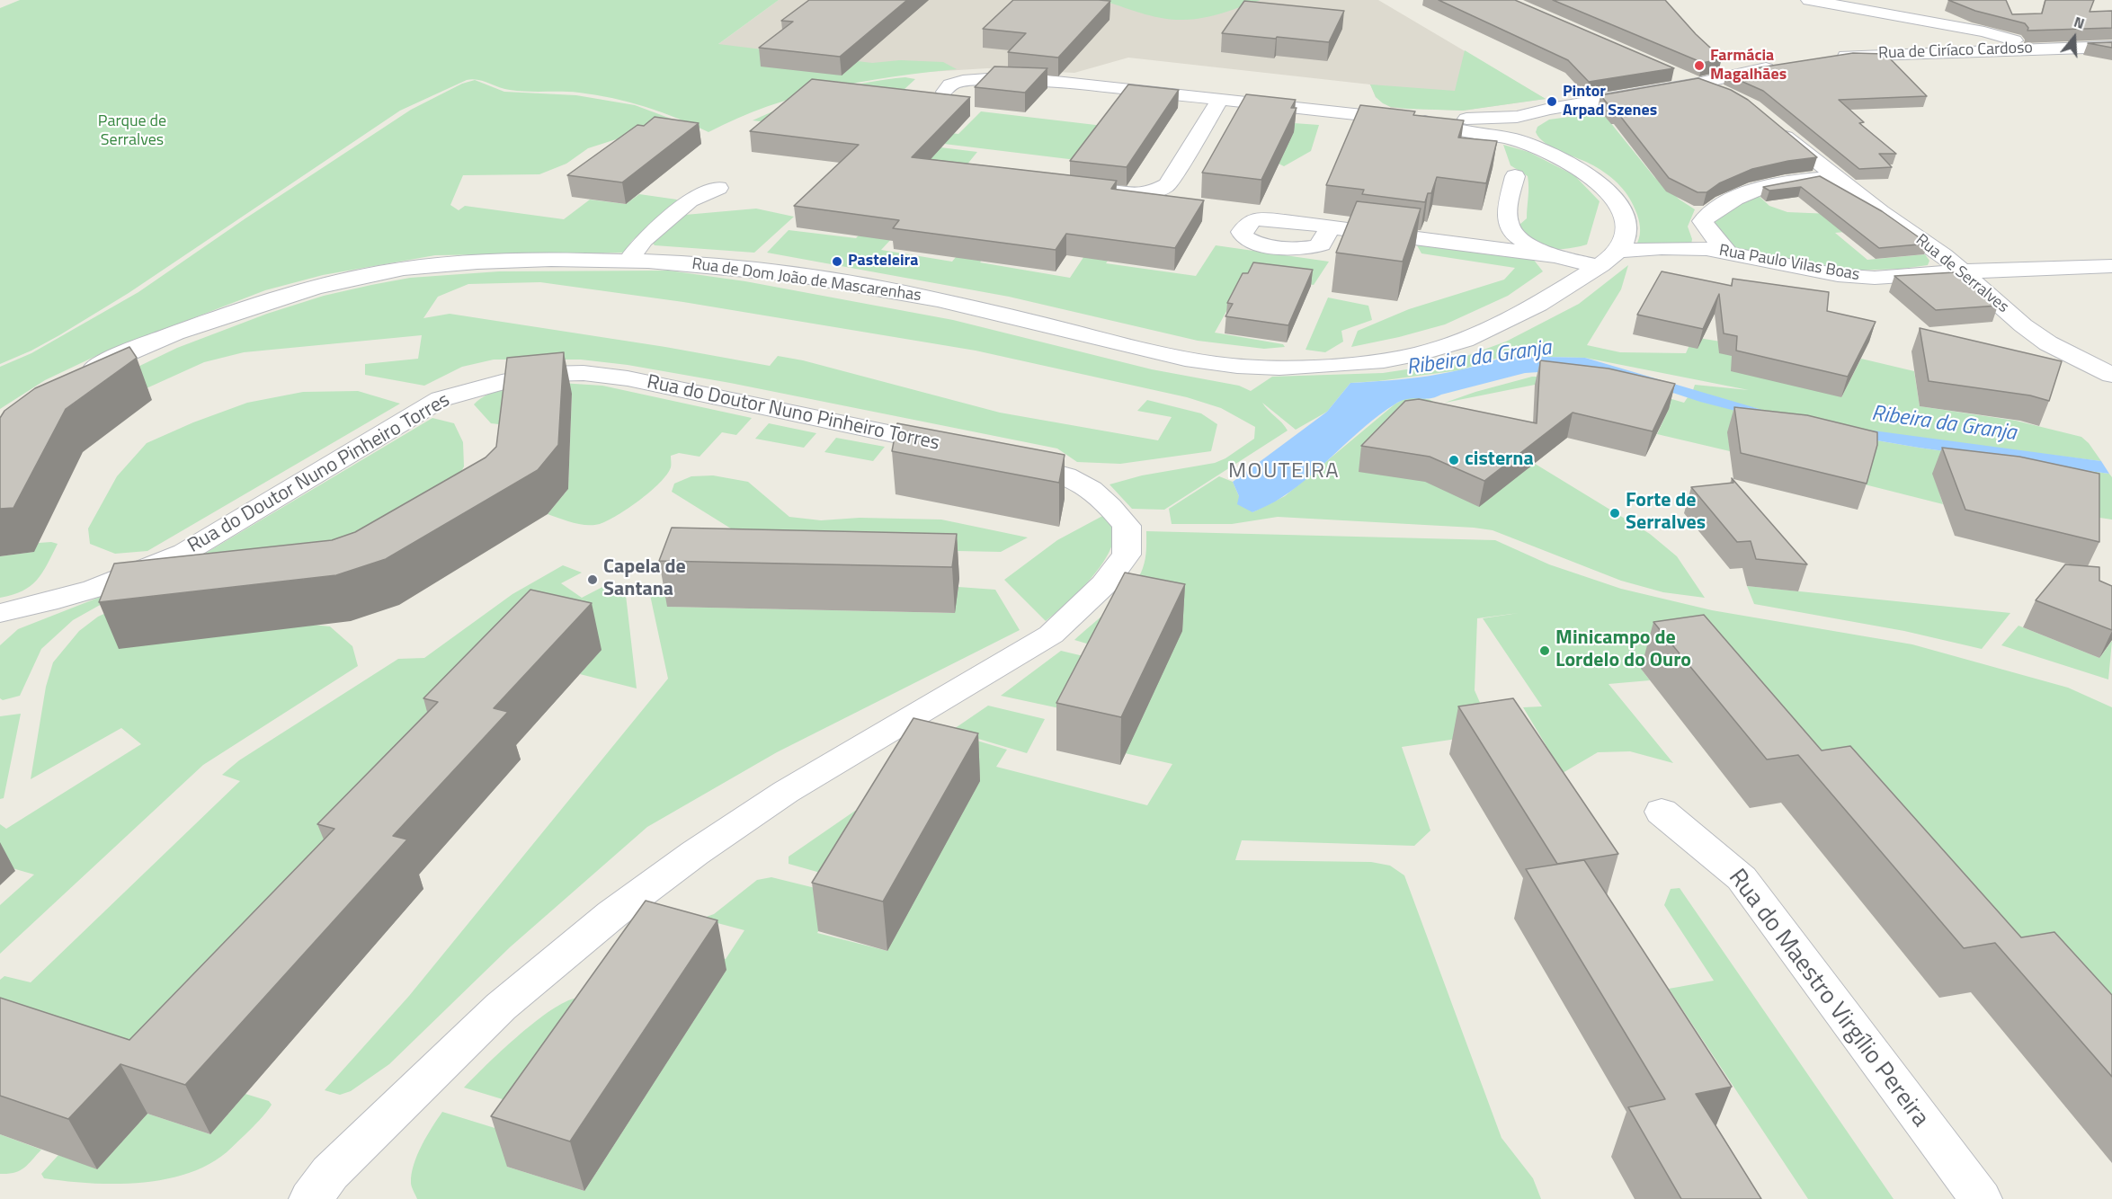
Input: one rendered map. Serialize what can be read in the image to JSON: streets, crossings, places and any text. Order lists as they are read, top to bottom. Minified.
{"streets":{"street":["Rua de Ciríaco Cardoso","Rua Paulo Vilas Boas","Rua de Serralves","Rua de Dom João de Mascarenhas","Rua do Doutor Nuno Pinheiro Torres","Rua do Maestro Virgílio Pereira"]},"crossings":[["Rua Paulo Vilas Boas","Rua de Serralves"],["Rua Paulo Vilas Boas","Rua de Dom João de Mascarenhas"]],"districts":["MOUTEIRA"],"water":["Ribeira da Granja"],"parks":["Parque de Serralves"],"places":["Farmácia Magalhães","Pintor Arpad Szenes","Pasteleira","cisterna","Forte de Serralves","Capela de Santana","Minicampo de Lordelo do Ouro"],"north":"top"}
